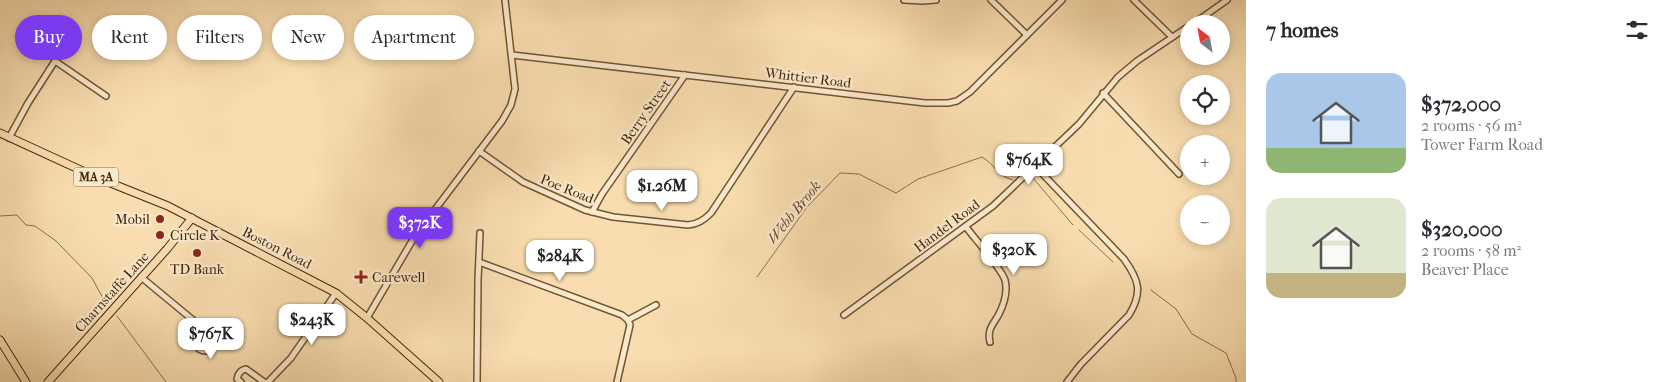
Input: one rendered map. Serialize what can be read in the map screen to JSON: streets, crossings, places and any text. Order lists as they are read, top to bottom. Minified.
{"streets":{"main road":["MA 3A","Boston Road","Charnstaffe Lane"],"street":["Whittier Road","Berry Street","Poe Road","Handel Road"]},"crossings":[["Whittier Road","Berry Street"],["Whittier Road","Poe Road"],["Berry Street","Poe Road"],["Boston Road","Charnstaffe Lane"]],"water":["Webb Brook"],"places":{"other":["Mobil","Circle K","TD Bank"],"health":["Carewell"]},"north":"top left","page":{"heading":"7 homes","map_buttons":["+","−"],"chip":["Buy","Rent","Filters","New","Apartment"],"list":[{"name":"$372,000","note":"2 rooms · 56 m² · Tower Farm Road"},{"name":"$320,000","note":"2 rooms · 58 m² · Beaver Place"}],"price":["$764K","$1.26M","$372K","$320K","$284K","$243K","$767K"]}}
